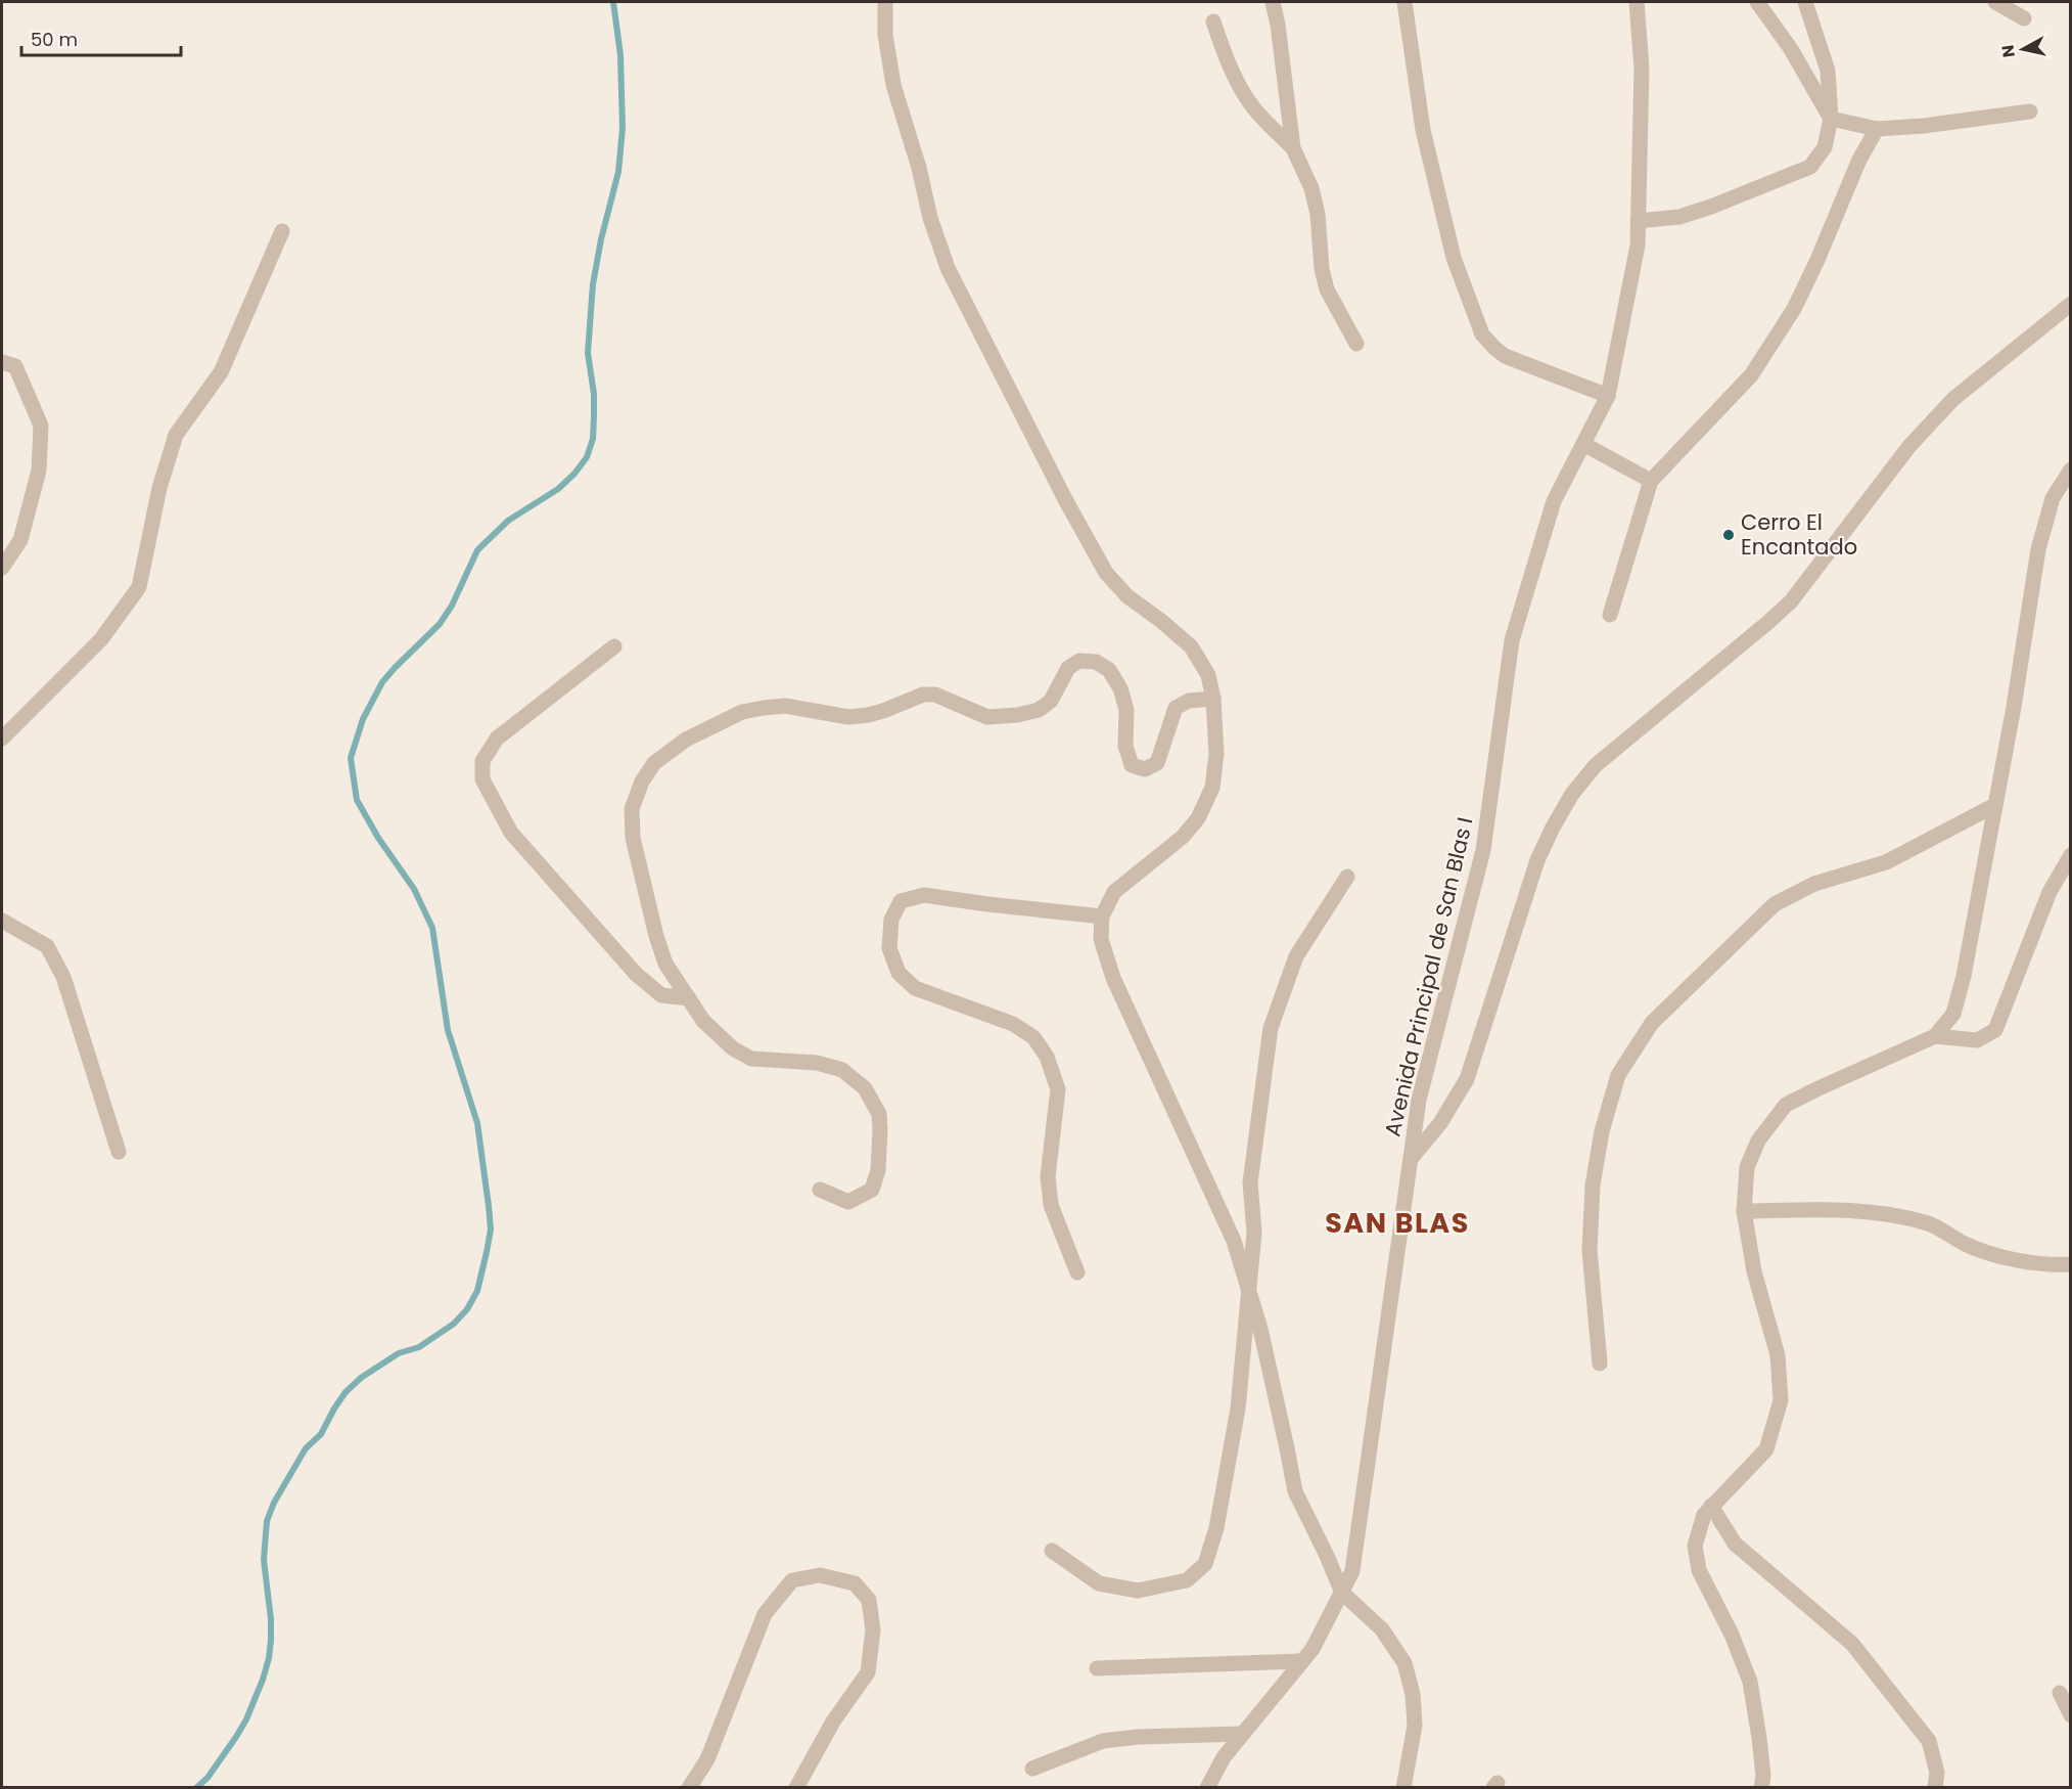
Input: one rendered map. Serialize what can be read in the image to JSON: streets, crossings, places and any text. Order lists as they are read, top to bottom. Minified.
{"streets":{"street":["Avenida Principal de San Blas I"]},"districts":["SAN BLAS"],"places":["Cerro El Encantado"],"scale_bar":"50 m","north":"left"}
